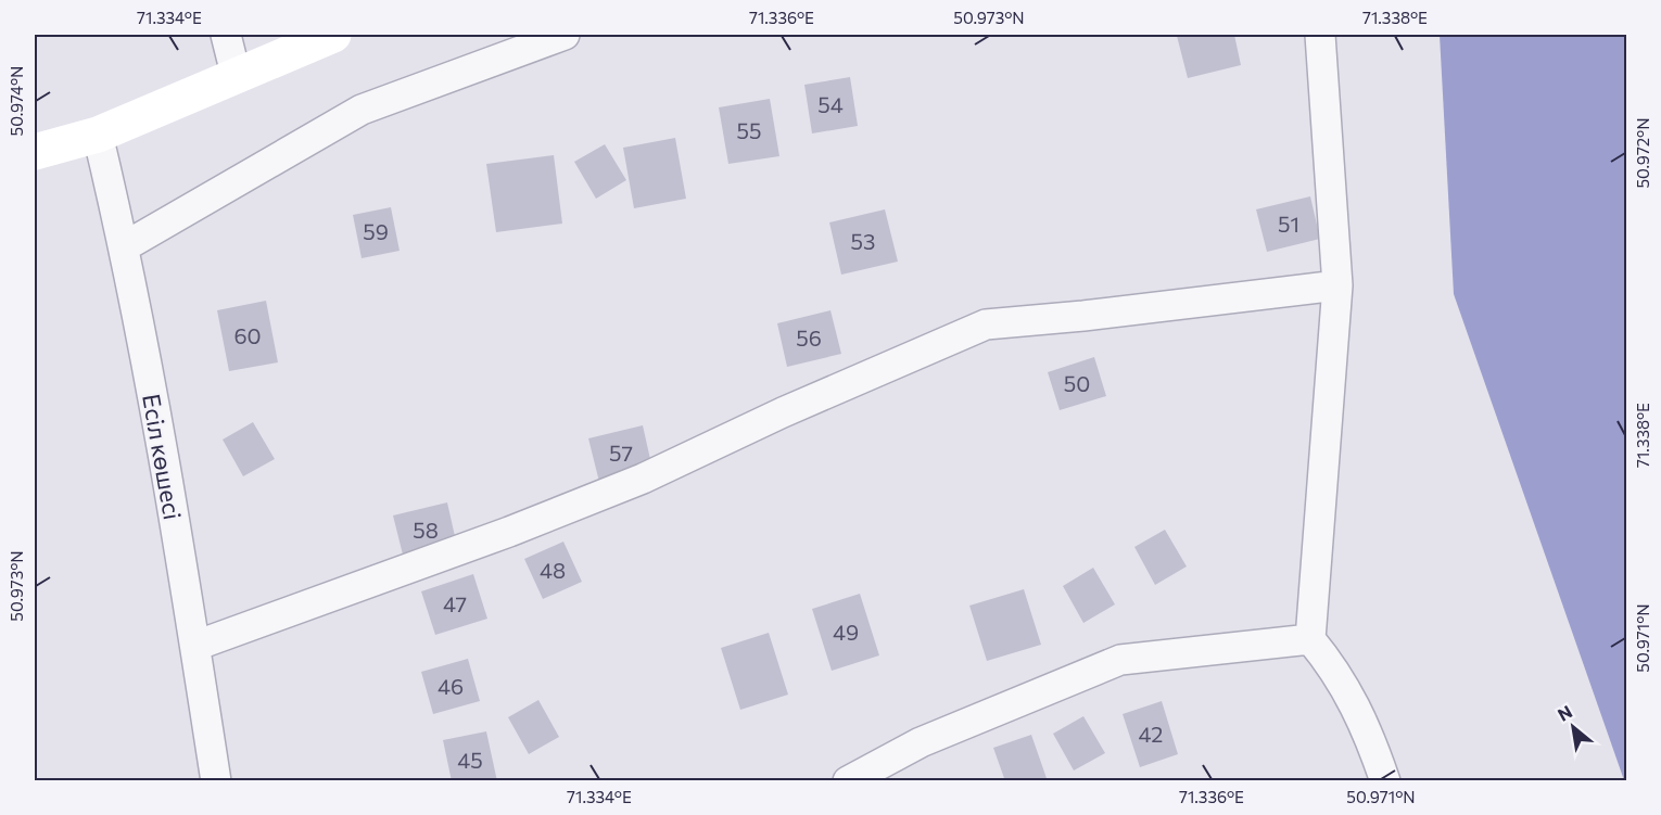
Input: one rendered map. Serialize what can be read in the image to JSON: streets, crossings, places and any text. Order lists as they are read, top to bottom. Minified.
{"streets":{"street":["Есіл көшесі"]},"house_numbers":["54","55","51","59","53","60","56","50","57","58","48","47","49","46","42","45"],"north":"top left","coordinates":["71.334°E","71.336°E","50.973°N","71.338°E","50.974°N","50.972°N","50.971°N"]}
